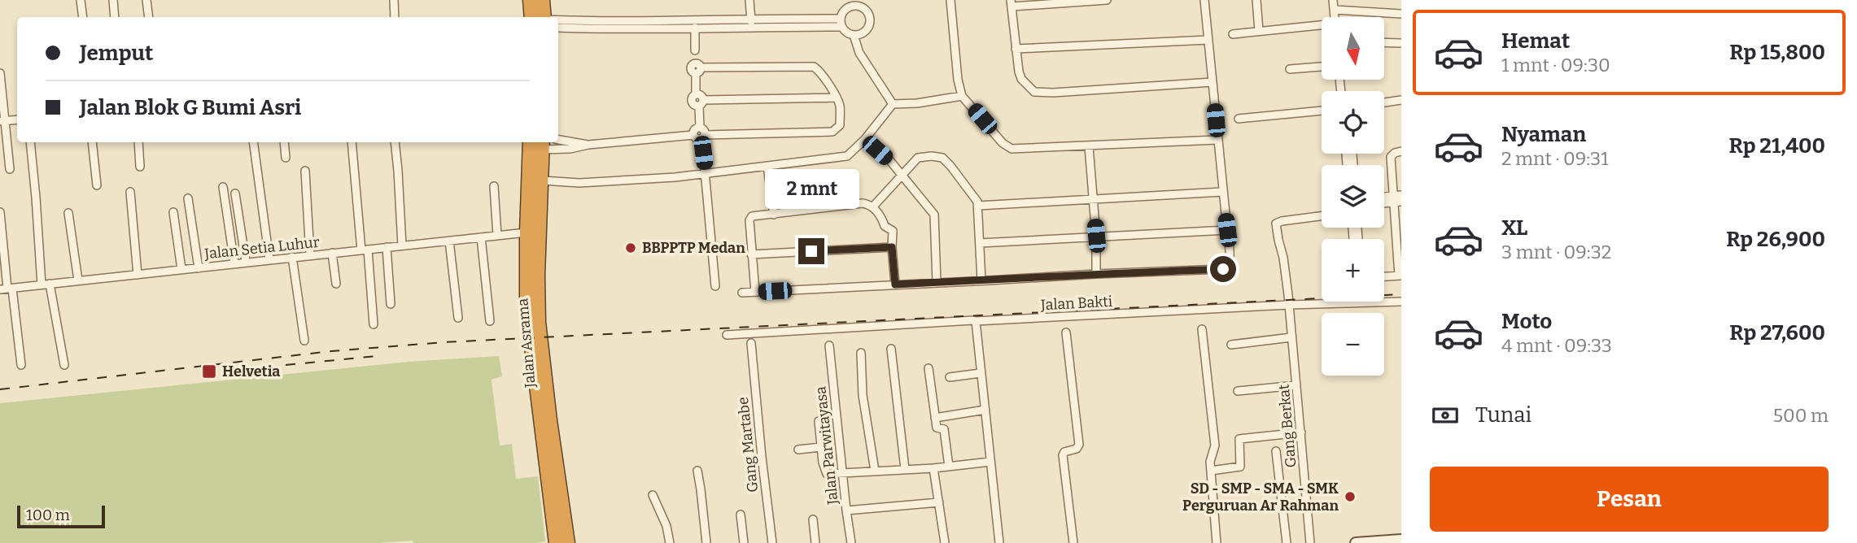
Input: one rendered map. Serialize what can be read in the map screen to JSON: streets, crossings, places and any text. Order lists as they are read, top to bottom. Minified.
{"streets":{"highway":["Jalan Asrama"],"street":["Jalan Setia Luhur","Jalan Bakti","Gang Berkat","Gang Martabe","Jalan Parwitayasa"]},"crossings":[["Jalan Setia Luhur","Jalan Asrama"],["Jalan Bakti","Gang Berkat"]],"places":{"other":["BBPPTP Medan","SD - SMP - SMA - SMK Perguruan Ar Rahman"],"transit":["Helvetia"]},"scale_bar":"100 m","north":"bottom","page":{"list":[{"name":"Hemat","note":"1 mnt · 09:30","value":"Rp 15,800"},{"name":"Nyaman","note":"2 mnt · 09:31","value":"Rp 21,400"},{"name":"XL","note":"3 mnt · 09:32","value":"Rp 26,900"},{"name":"Moto","note":"4 mnt · 09:33","value":"Rp 27,600"}],"map_buttons":["+","−"],"banner":["Jemput","Jalan Blok G Bumi Asri"],"bubble":"2 mnt","pay":["Tunai","500 m"],"buttons":"Pesan","scale":"100 m"}}
